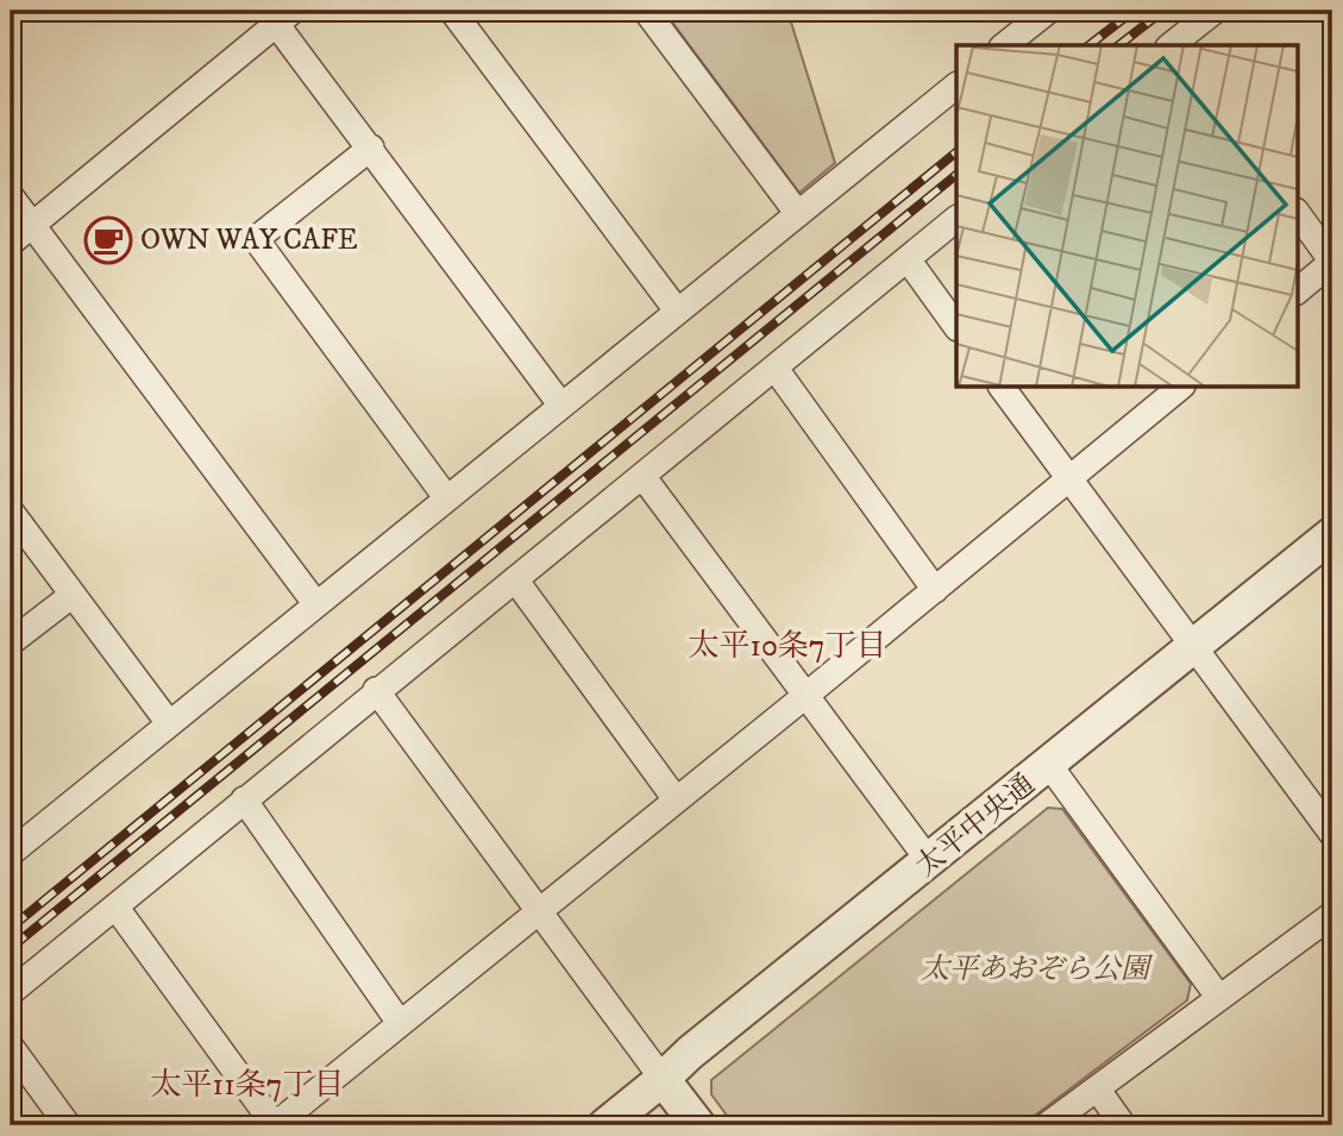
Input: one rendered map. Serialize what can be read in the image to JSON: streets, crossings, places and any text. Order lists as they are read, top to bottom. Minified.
{"streets":{"street":["太平中央通"]},"districts":["太平10条7丁目","太平11条7丁目"],"parks":["太平あおぞら公園"],"places":{"cafe":["OWN WAY CAFE"]}}
